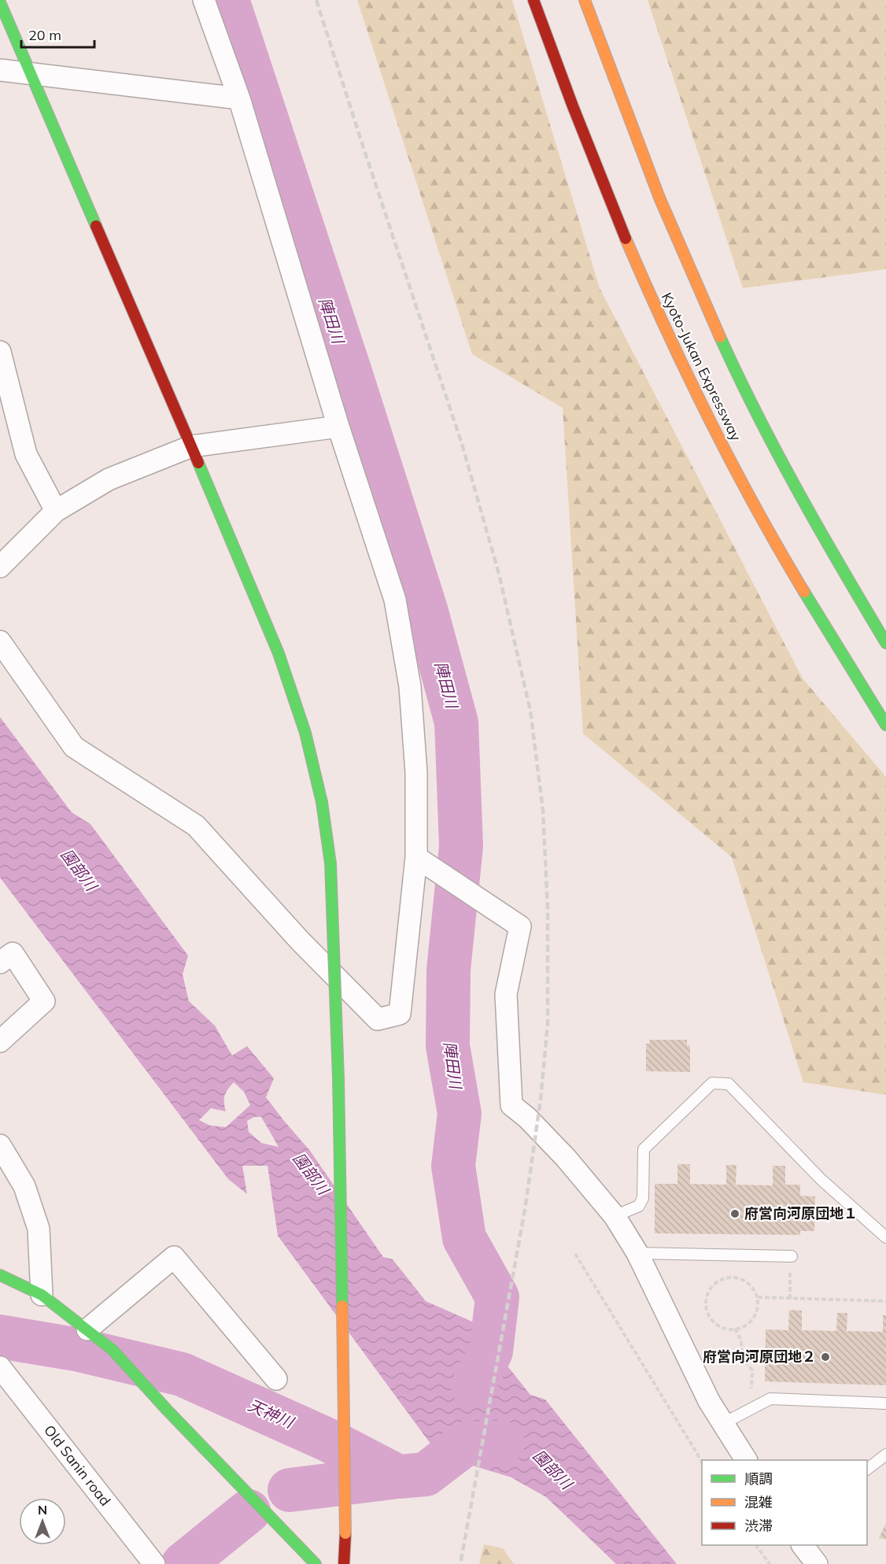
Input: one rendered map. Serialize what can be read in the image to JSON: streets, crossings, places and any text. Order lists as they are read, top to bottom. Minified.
{"streets":{"main road":["Kyoto-Jukan Expressway"],"street":["Old Sanin road"]},"water":["陣田川","園部川","天神川"],"places":["府営向河原団地１","府営向河原団地２"],"legend":["順調","混雑","渋滞"],"scale_bar":"20 m","north":"top"}
